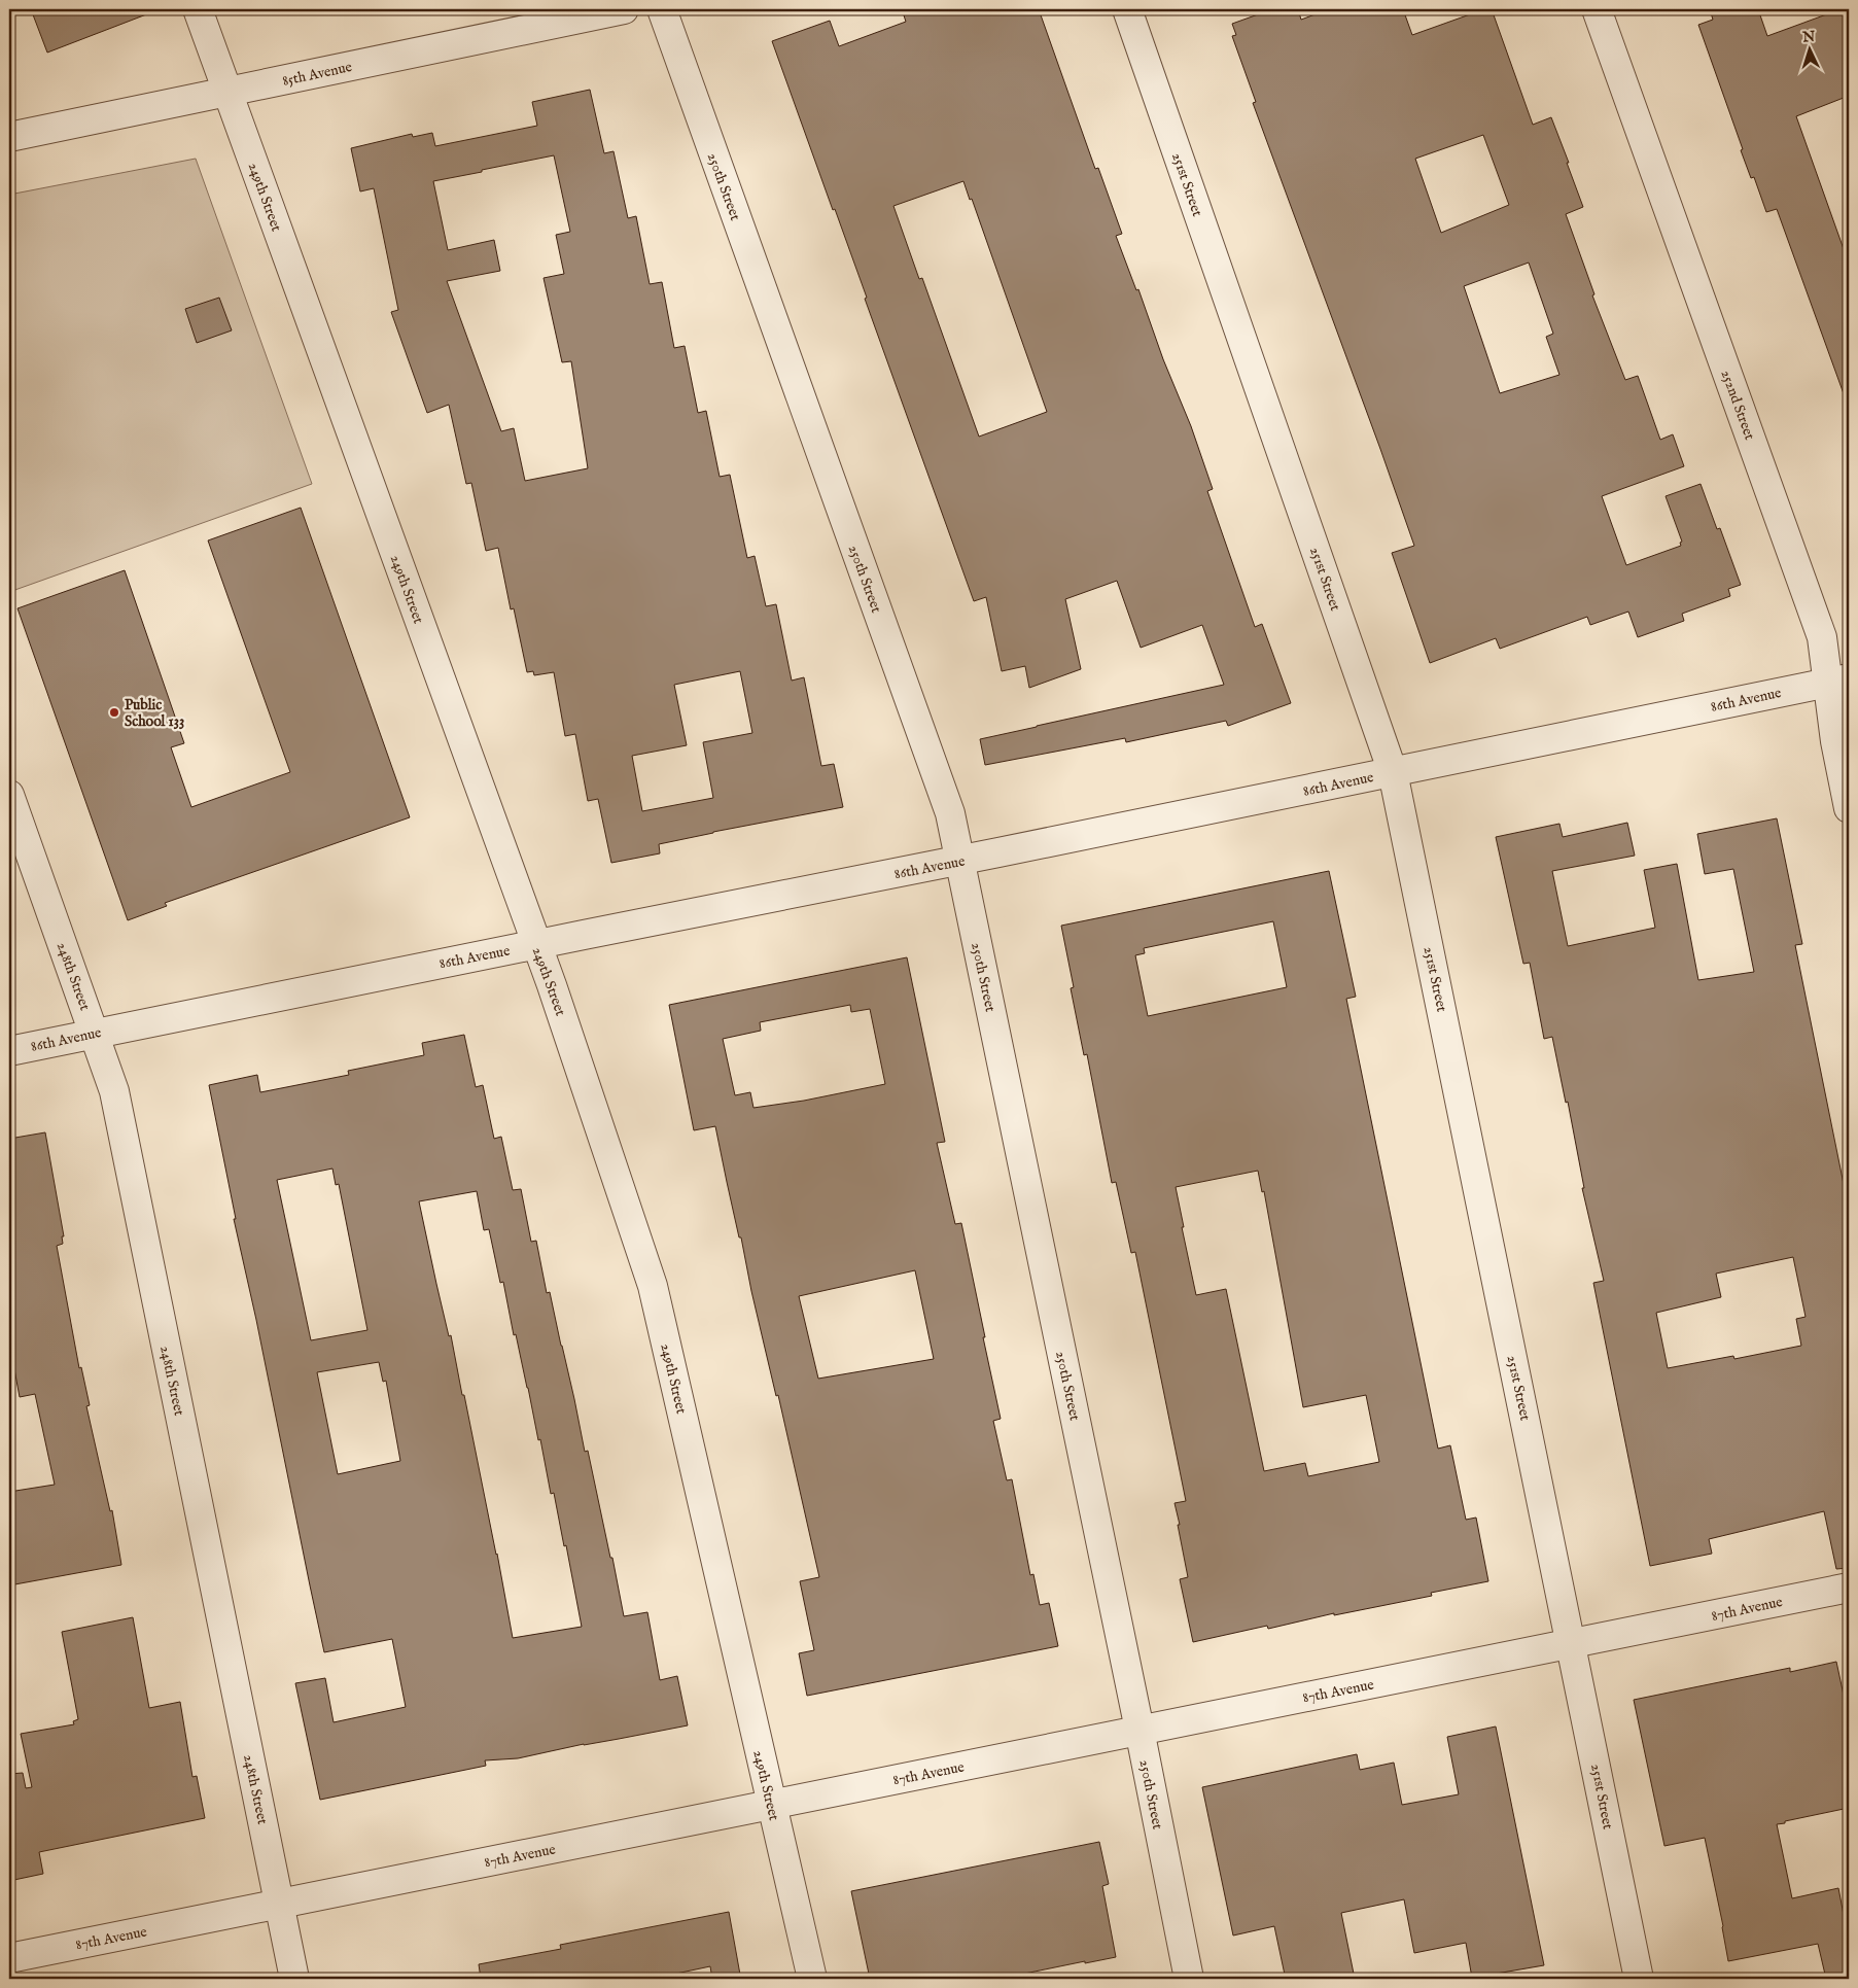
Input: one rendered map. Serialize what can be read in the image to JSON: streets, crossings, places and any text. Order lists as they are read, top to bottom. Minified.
{"streets":{"street":["85th Avenue","251st Street","250th Street","249th Street","252nd Street","86th Avenue","248th Street","87th Avenue"]},"crossings":[["85th Avenue","249th Street"],["251st Street","86th Avenue"],["251st Street","87th Avenue"],["250th Street","86th Avenue"],["250th Street","87th Avenue"],["249th Street","86th Avenue"],["249th Street","87th Avenue"],["252nd Street","86th Avenue"],["86th Avenue","248th Street"],["248th Street","87th Avenue"]],"places":["Public School 133"],"north":"top"}
